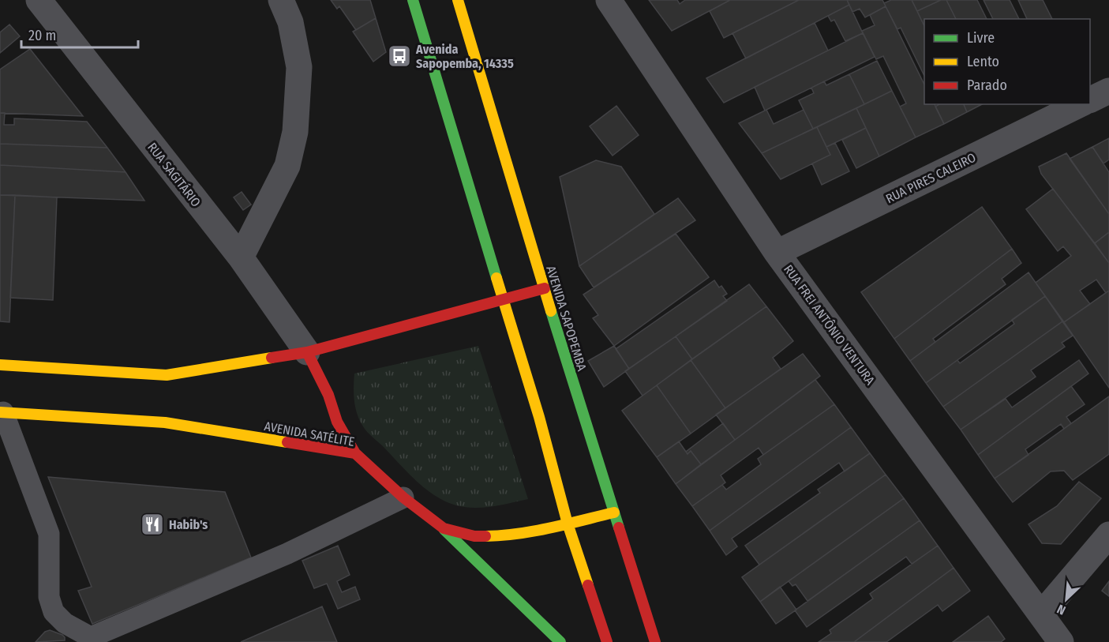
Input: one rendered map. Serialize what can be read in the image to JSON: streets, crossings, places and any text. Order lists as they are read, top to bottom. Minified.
{"streets":{"main road":["AVENIDA SAPOPEMBA","AVENIDA SATÉLITE"],"street":["RUA SAGITÁRIO","RUA PIRES CALEIRO","RUA FREI ANTÔNIO VENTURA"]},"crossings":[["RUA PIRES CALEIRO","RUA FREI ANTÔNIO VENTURA"],["AVENIDA SAPOPEMBA","AVENIDA SATÉLITE"]],"places":{"bus stop":["Avenida Sapopemba, 14335"],"restaurant":["Habib's"]},"legend":["Livre","Lento","Parado"],"scale_bar":"20 m","north":"bottom left"}
